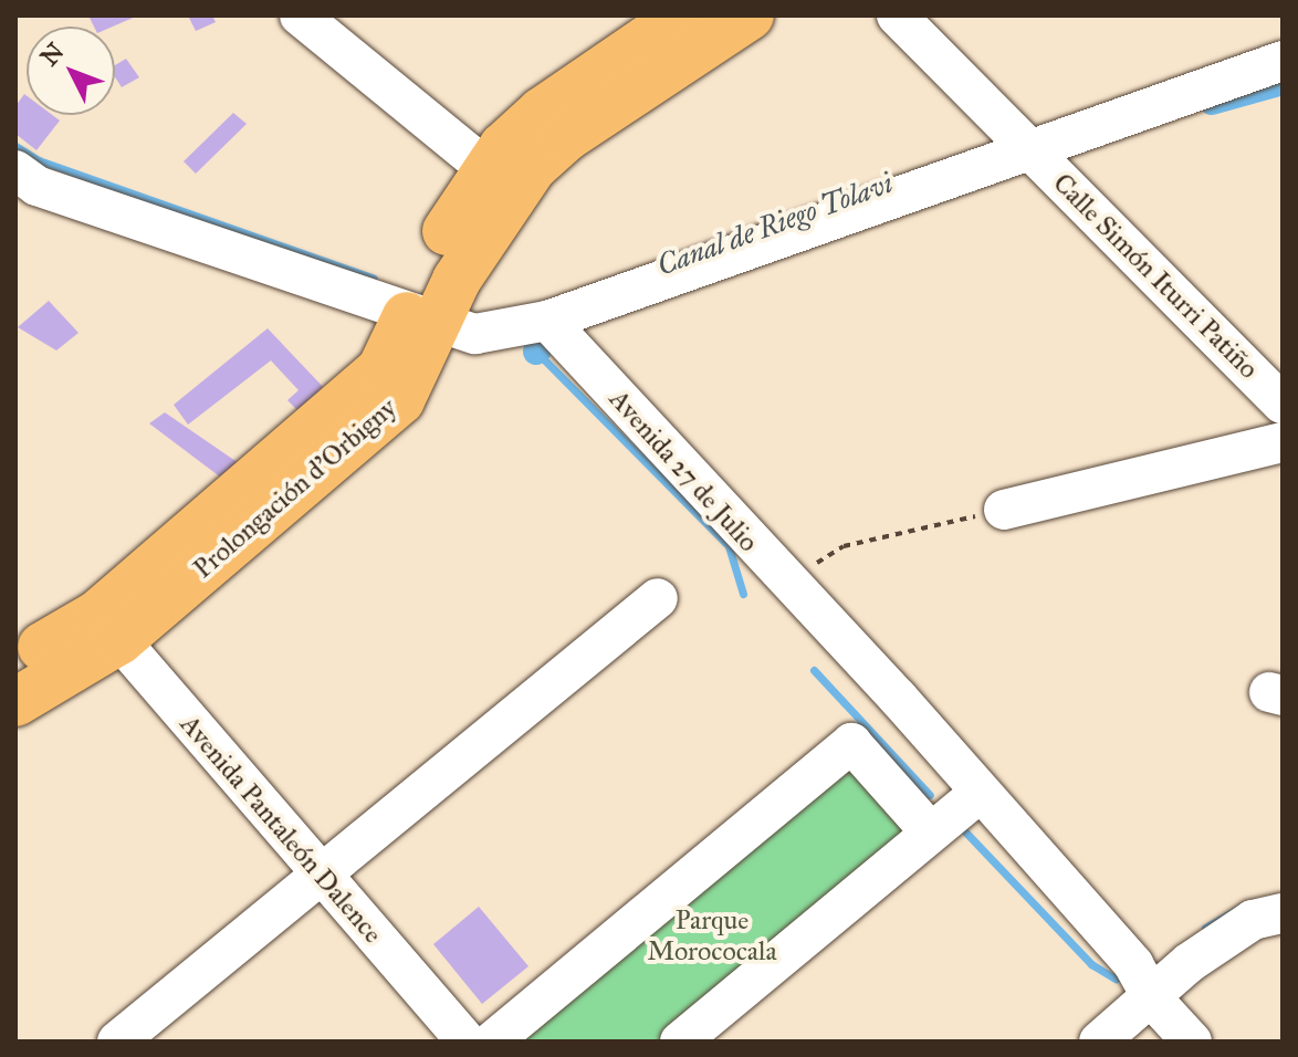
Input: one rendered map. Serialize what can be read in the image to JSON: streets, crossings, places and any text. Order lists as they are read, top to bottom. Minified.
{"streets":{"main road":["Prolongación d'Orbigny"],"street":["Calle Simón Iturri Patiño","Avenida 27 de Julio","Avenida Pantaleón Dalence"]},"crossings":[["Prolongación d'Orbigny","Avenida Pantaleón Dalence"]],"water":["Canal de Riego Tolavi"],"parks":["Parque Morococala"],"north":"top left"}
